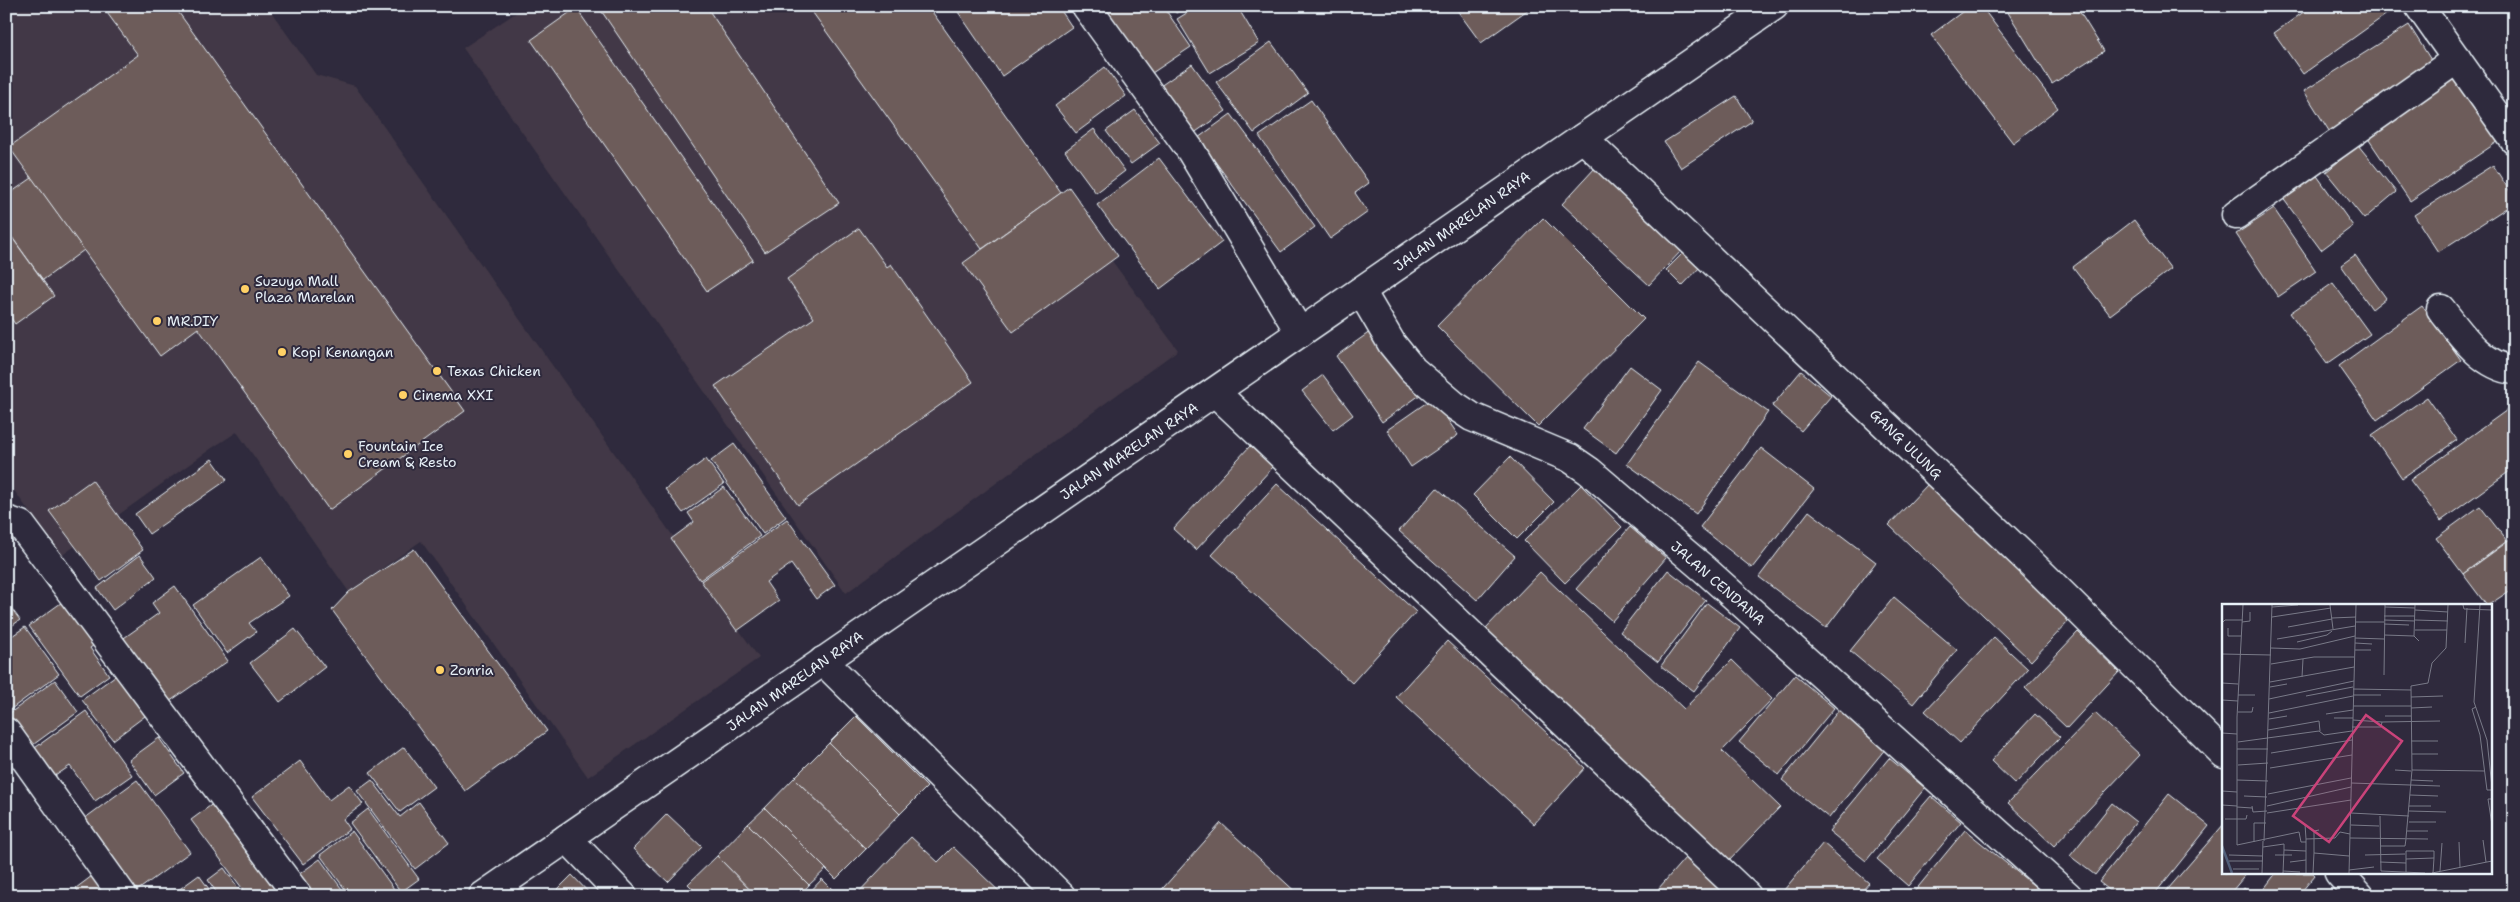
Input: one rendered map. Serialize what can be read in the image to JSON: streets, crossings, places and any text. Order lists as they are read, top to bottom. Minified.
{"streets":{"street":["JALAN MARELAN RAYA","GANG ULUNG","JALAN CENDANA"]},"crossings":[["JALAN MARELAN RAYA","GANG ULUNG"],["JALAN MARELAN RAYA","JALAN CENDANA"]],"places":["Suzuya Mall Plaza Marelan","MR.DIY","Kopi Kenangan","Texas Chicken","Cinema XXI","Fountain Ice Cream & Resto","Zonria"]}
